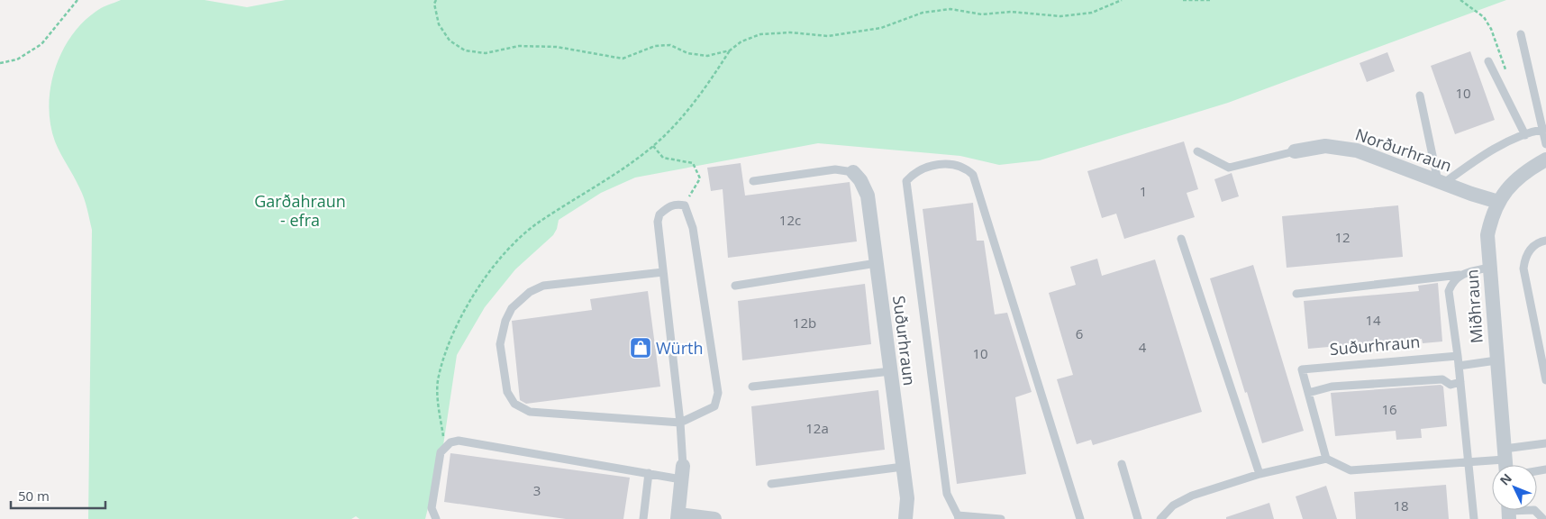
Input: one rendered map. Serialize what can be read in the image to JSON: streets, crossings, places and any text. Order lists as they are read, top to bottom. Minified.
{"streets":{"street":["Norðurhraun","Miðhraun","Suðurhraun"]},"crossings":[["Norðurhraun","Miðhraun"]],"parks":["Garðahraun - efra"],"places":{"shop":["Würth"]},"house_numbers":["10","1","12c","12","14","12b","6","4","10","16","12a","3","18"],"scale_bar":"50 m","north":"top left"}
